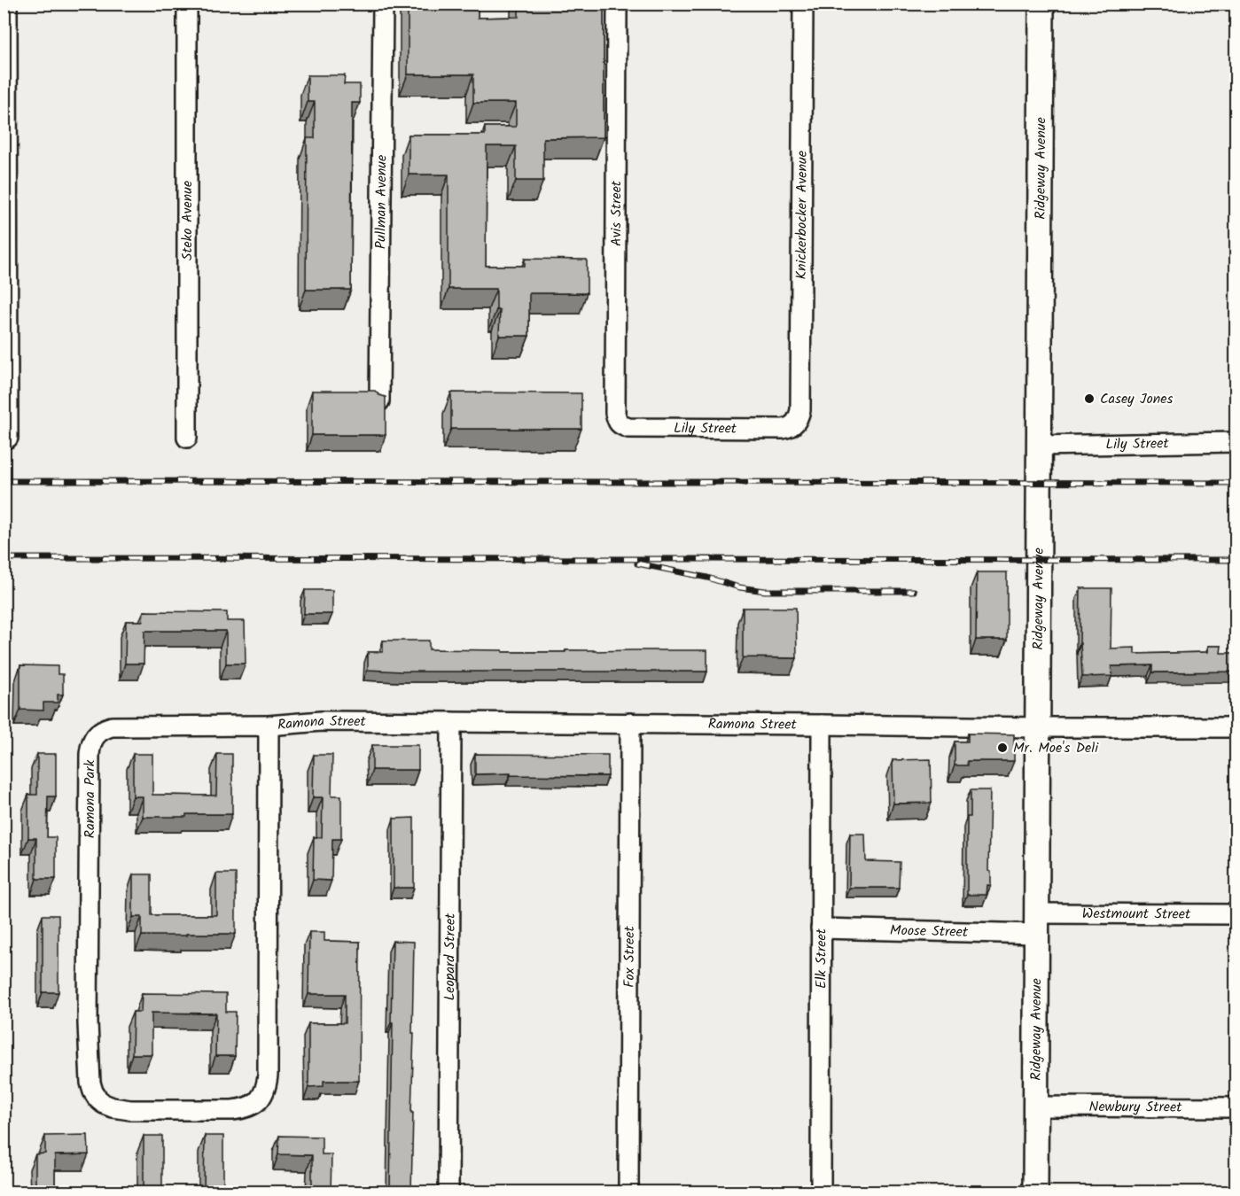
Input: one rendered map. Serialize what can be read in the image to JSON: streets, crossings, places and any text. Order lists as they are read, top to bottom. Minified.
{"streets":{"street":["Ridgeway Avenue","Pullman Avenue","Avis Street","Knickerbocker Avenue","Steko Avenue","Lily Street","Ramona Street","Ramona Park","Westmount Street","Moose Street","Leopard Street","Fox Street","Elk Street","Newbury Street"]},"crossings":[["Ridgeway Avenue","Lily Street"],["Ridgeway Avenue","Ramona Street"],["Ridgeway Avenue","Westmount Street"],["Ridgeway Avenue","Moose Street"],["Ridgeway Avenue","Newbury Street"],["Avis Street","Lily Street"],["Knickerbocker Avenue","Lily Street"],["Ramona Street","Ramona Park"],["Ramona Street","Leopard Street"],["Ramona Street","Fox Street"],["Ramona Street","Elk Street"],["Westmount Street","Moose Street"],["Moose Street","Elk Street"]],"places":["Casey Jones","Mr. Moe's Deli"]}
